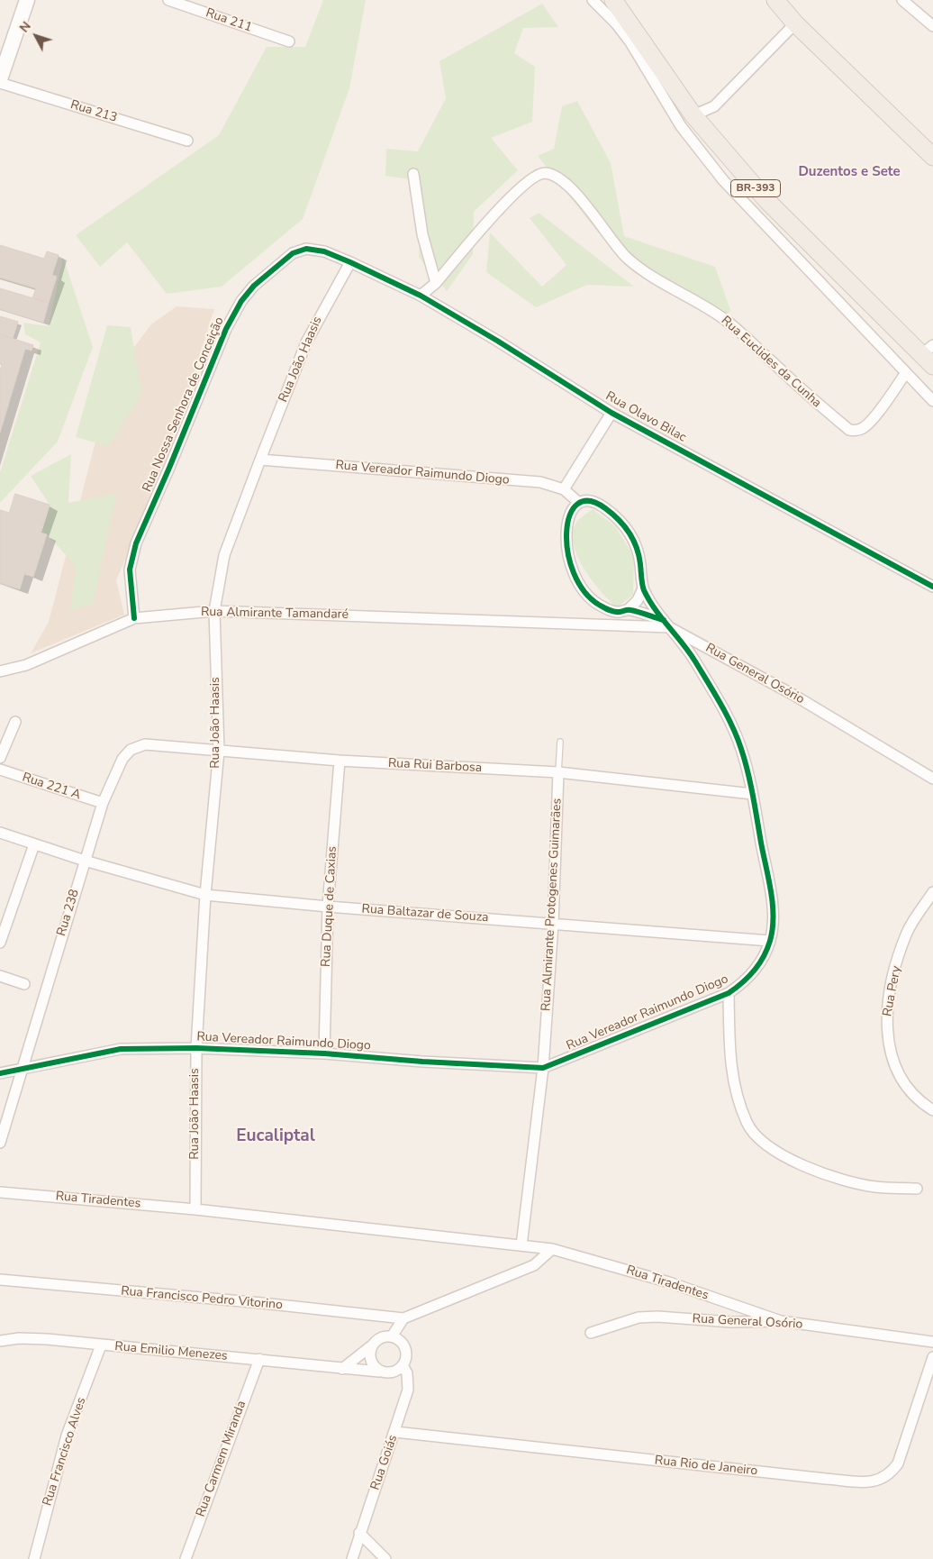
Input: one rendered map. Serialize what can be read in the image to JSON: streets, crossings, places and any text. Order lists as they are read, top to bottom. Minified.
{"streets":{"main road":["BR-393"],"street":["Rua 211","Rua 213","Rua João Haasis","Rua Euclides da Cunha","Rua Nossa Senhora de Conceição","Rua Olavo Bilac","Rua Vereador Raimundo Diogo","Rua Almirante Tamandaré","Rua General Osório","Rua Rui Barbosa","Rua 221 A","Rua Almirante Protogenes Guimarães","Rua Duque de Caxias","Rua 238","Rua Baltazar de Souza","Rua Pery","Rua Tiradentes","Rua Francisco Pedro Vitorino","Rua Emilio Menezes","Rua Francisco Alves","Rua Carmem Miranda","Rua Goiás","Rua Rio de Janeiro"]},"crossings":[["Rua João Haasis","Rua Nossa Senhora de Conceição"],["Rua João Haasis","Rua Olavo Bilac"],["Rua João Haasis","Rua Vereador Raimundo Diogo"],["Rua João Haasis","Rua Almirante Tamandaré"],["Rua João Haasis","Rua Rui Barbosa"],["Rua João Haasis","Rua Baltazar de Souza"],["Rua João Haasis","Rua Tiradentes"],["Rua Euclides da Cunha","Rua Olavo Bilac"],["Rua Nossa Senhora de Conceição","Rua Olavo Bilac"],["Rua Nossa Senhora de Conceição","Rua Almirante Tamandaré"],["Rua Vereador Raimundo Diogo","Rua General Osório"],["Rua Vereador Raimundo Diogo","Rua Rui Barbosa"],["Rua Vereador Raimundo Diogo","Rua Almirante Protogenes Guimarães"],["Rua Vereador Raimundo Diogo","Rua Duque de Caxias"],["Rua Vereador Raimundo Diogo","Rua 238"],["Rua Vereador Raimundo Diogo","Rua Baltazar de Souza"],["Rua Almirante Tamandaré","Rua General Osório"],["Rua General Osório","Rua Tiradentes"],["Rua Rui Barbosa","Rua Almirante Protogenes Guimarães"],["Rua Rui Barbosa","Rua Duque de Caxias"],["Rua Rui Barbosa","Rua 238"],["Rua 221 A","Rua 238"],["Rua Almirante Protogenes Guimarães","Rua Baltazar de Souza"],["Rua Almirante Protogenes Guimarães","Rua Tiradentes"],["Rua Duque de Caxias","Rua Baltazar de Souza"],["Rua 238","Rua Baltazar de Souza"],["Rua Emilio Menezes","Rua Francisco Alves"],["Rua Emilio Menezes","Rua Carmem Miranda"],["Rua Emilio Menezes","Rua Goiás"],["Rua Goiás","Rua Rio de Janeiro"]],"districts":["Duzentos e Sete","Eucaliptal"],"north":"top left"}
